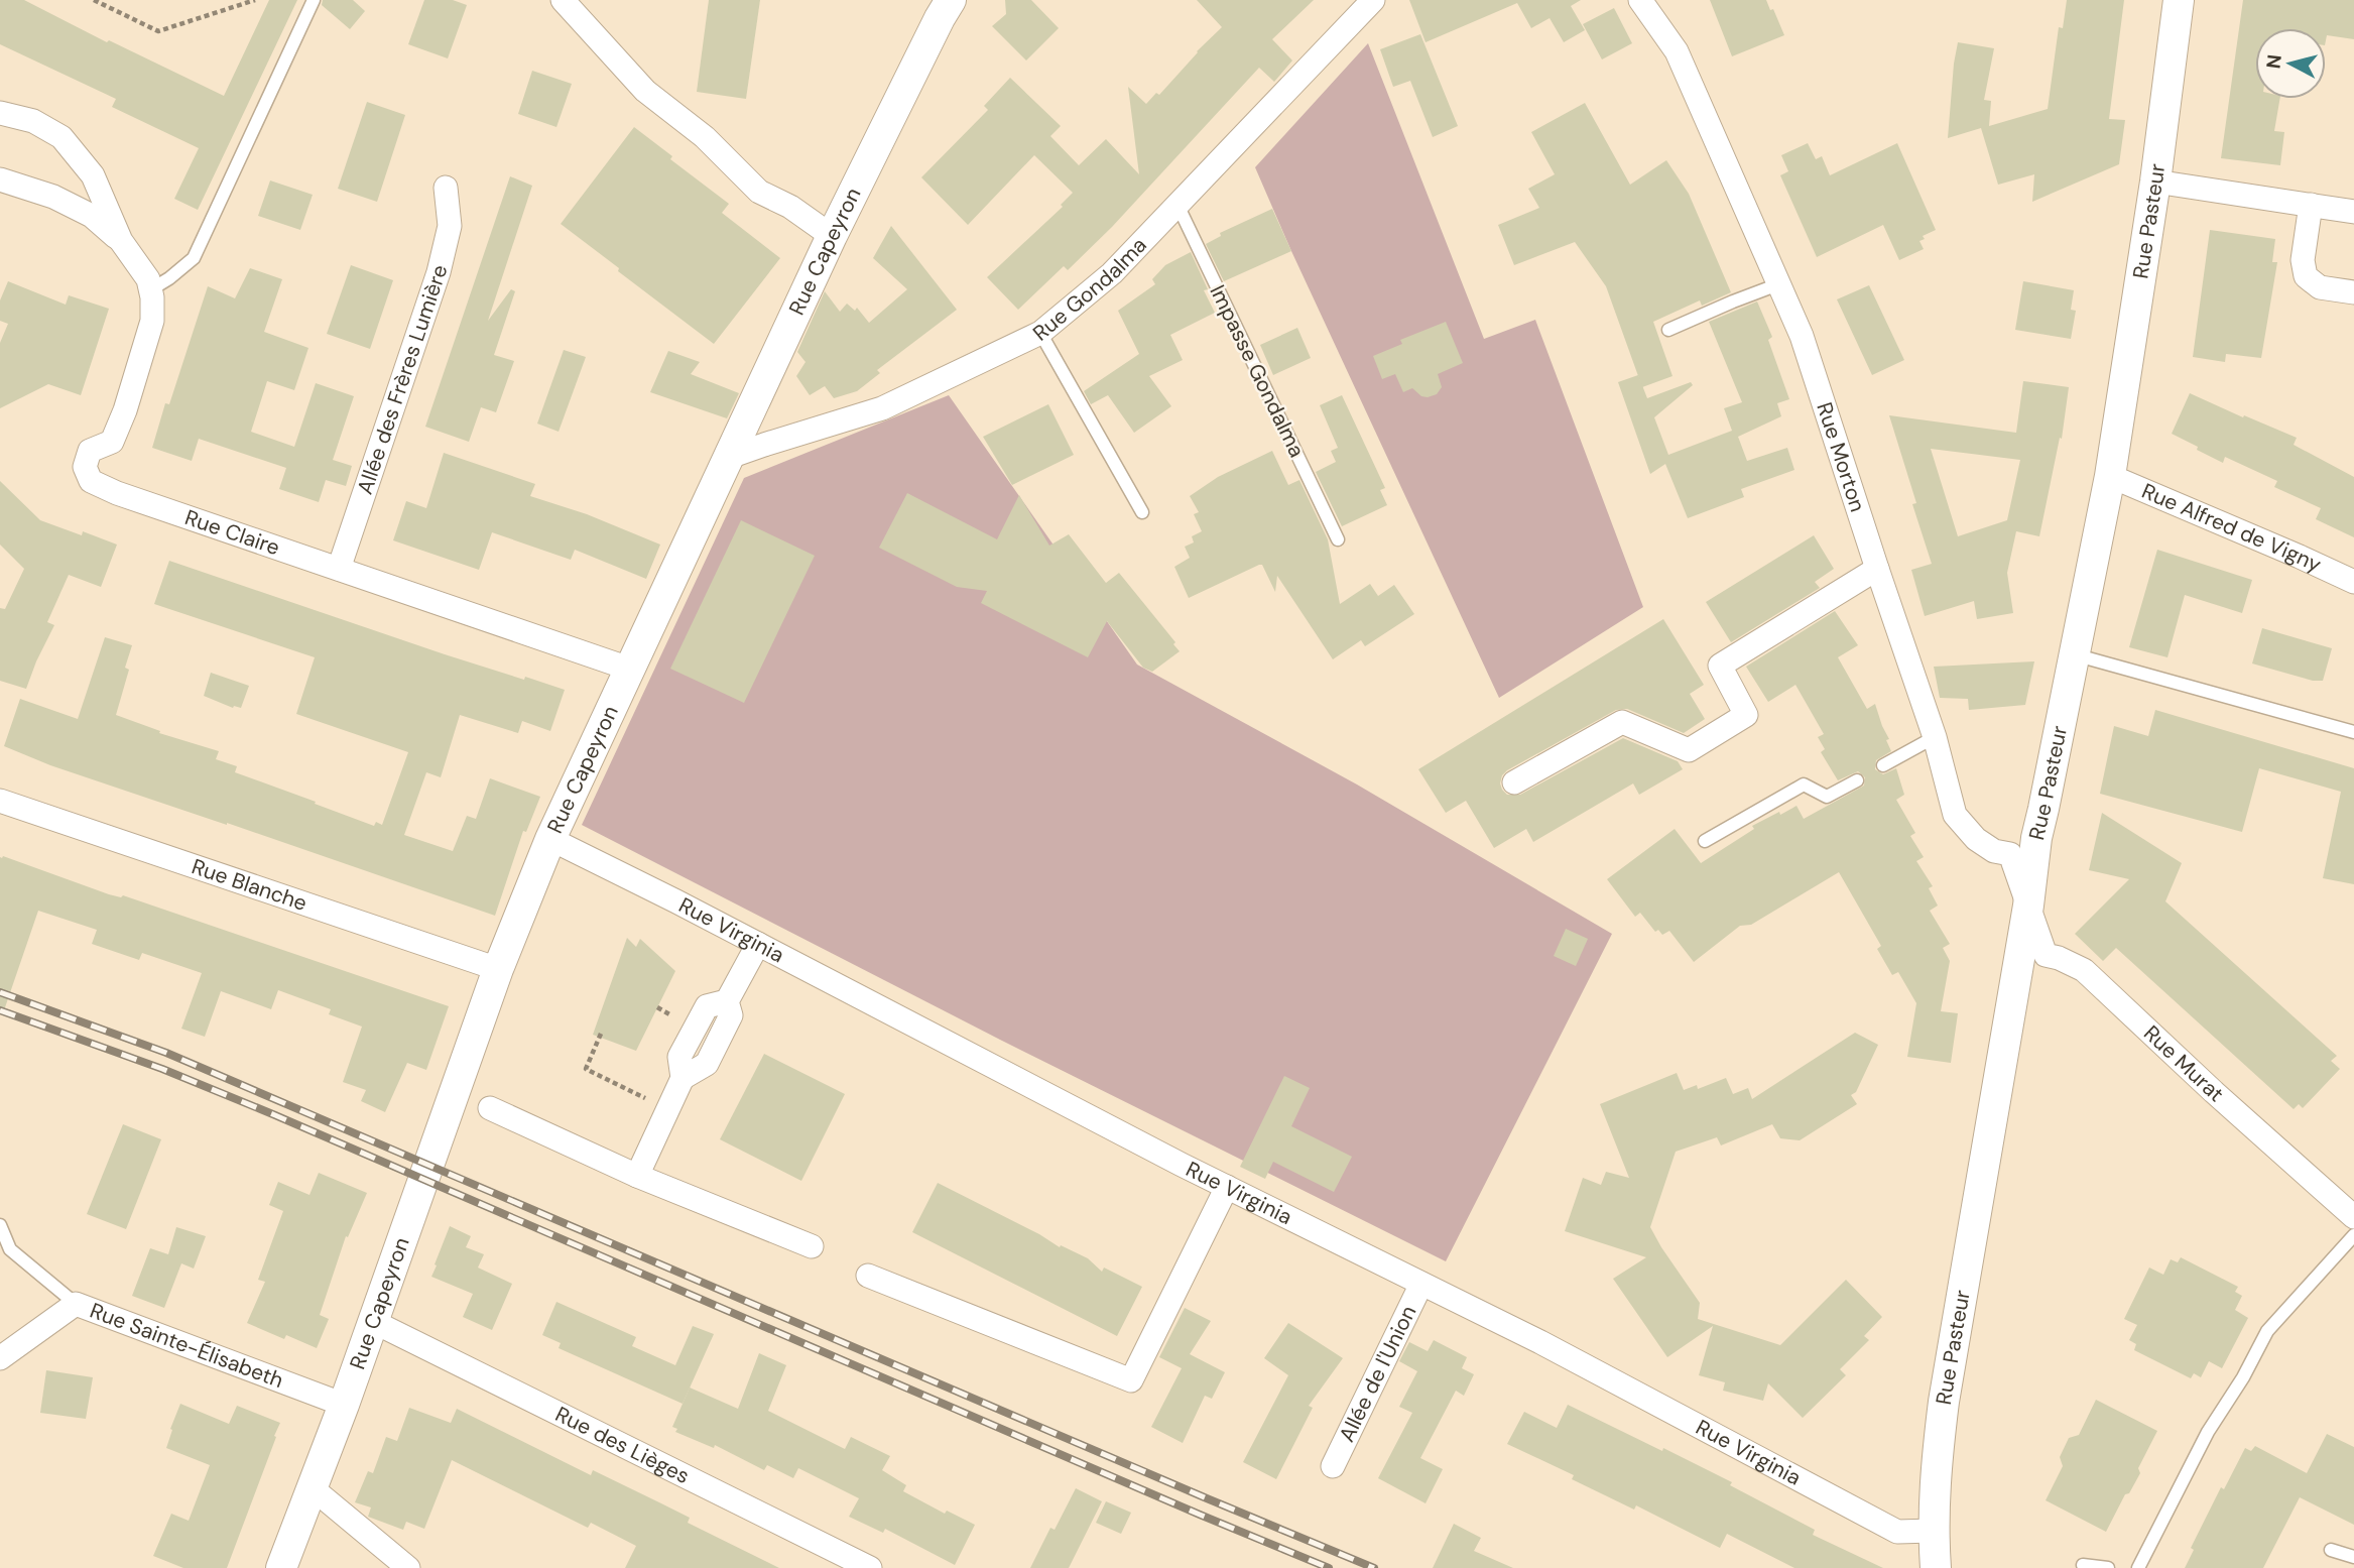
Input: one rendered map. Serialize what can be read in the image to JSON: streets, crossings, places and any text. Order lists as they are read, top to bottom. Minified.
{"streets":{"street":["Rue Pasteur","Rue Capeyron","Rue Gondalma","Allée des Frères Lumière","Rue Morton","Rue Alfred de Vigny","Rue Claire","Rue Blanche","Rue Virginia","Rue Murat","Rue Sainte-Élisabeth","Allée de l'Union","Rue des Lièges"],"lane":["Impasse Gondalma"]},"crossings":[["Rue Pasteur","Rue Morton"],["Rue Pasteur","Rue Alfred de Vigny"],["Rue Pasteur","Rue Virginia"],["Rue Pasteur","Rue Murat"],["Rue Capeyron","Rue Gondalma"],["Rue Capeyron","Rue Claire"],["Rue Capeyron","Rue Blanche"],["Rue Capeyron","Rue Virginia"],["Rue Capeyron","Rue Sainte-Élisabeth"],["Rue Capeyron","Rue des Lièges"],["Rue Gondalma","Impasse Gondalma"],["Allée des Frères Lumière","Rue Claire"],["Rue Morton","Rue Murat"],["Rue Virginia","Allée de l'Union"]],"north":"left"}
